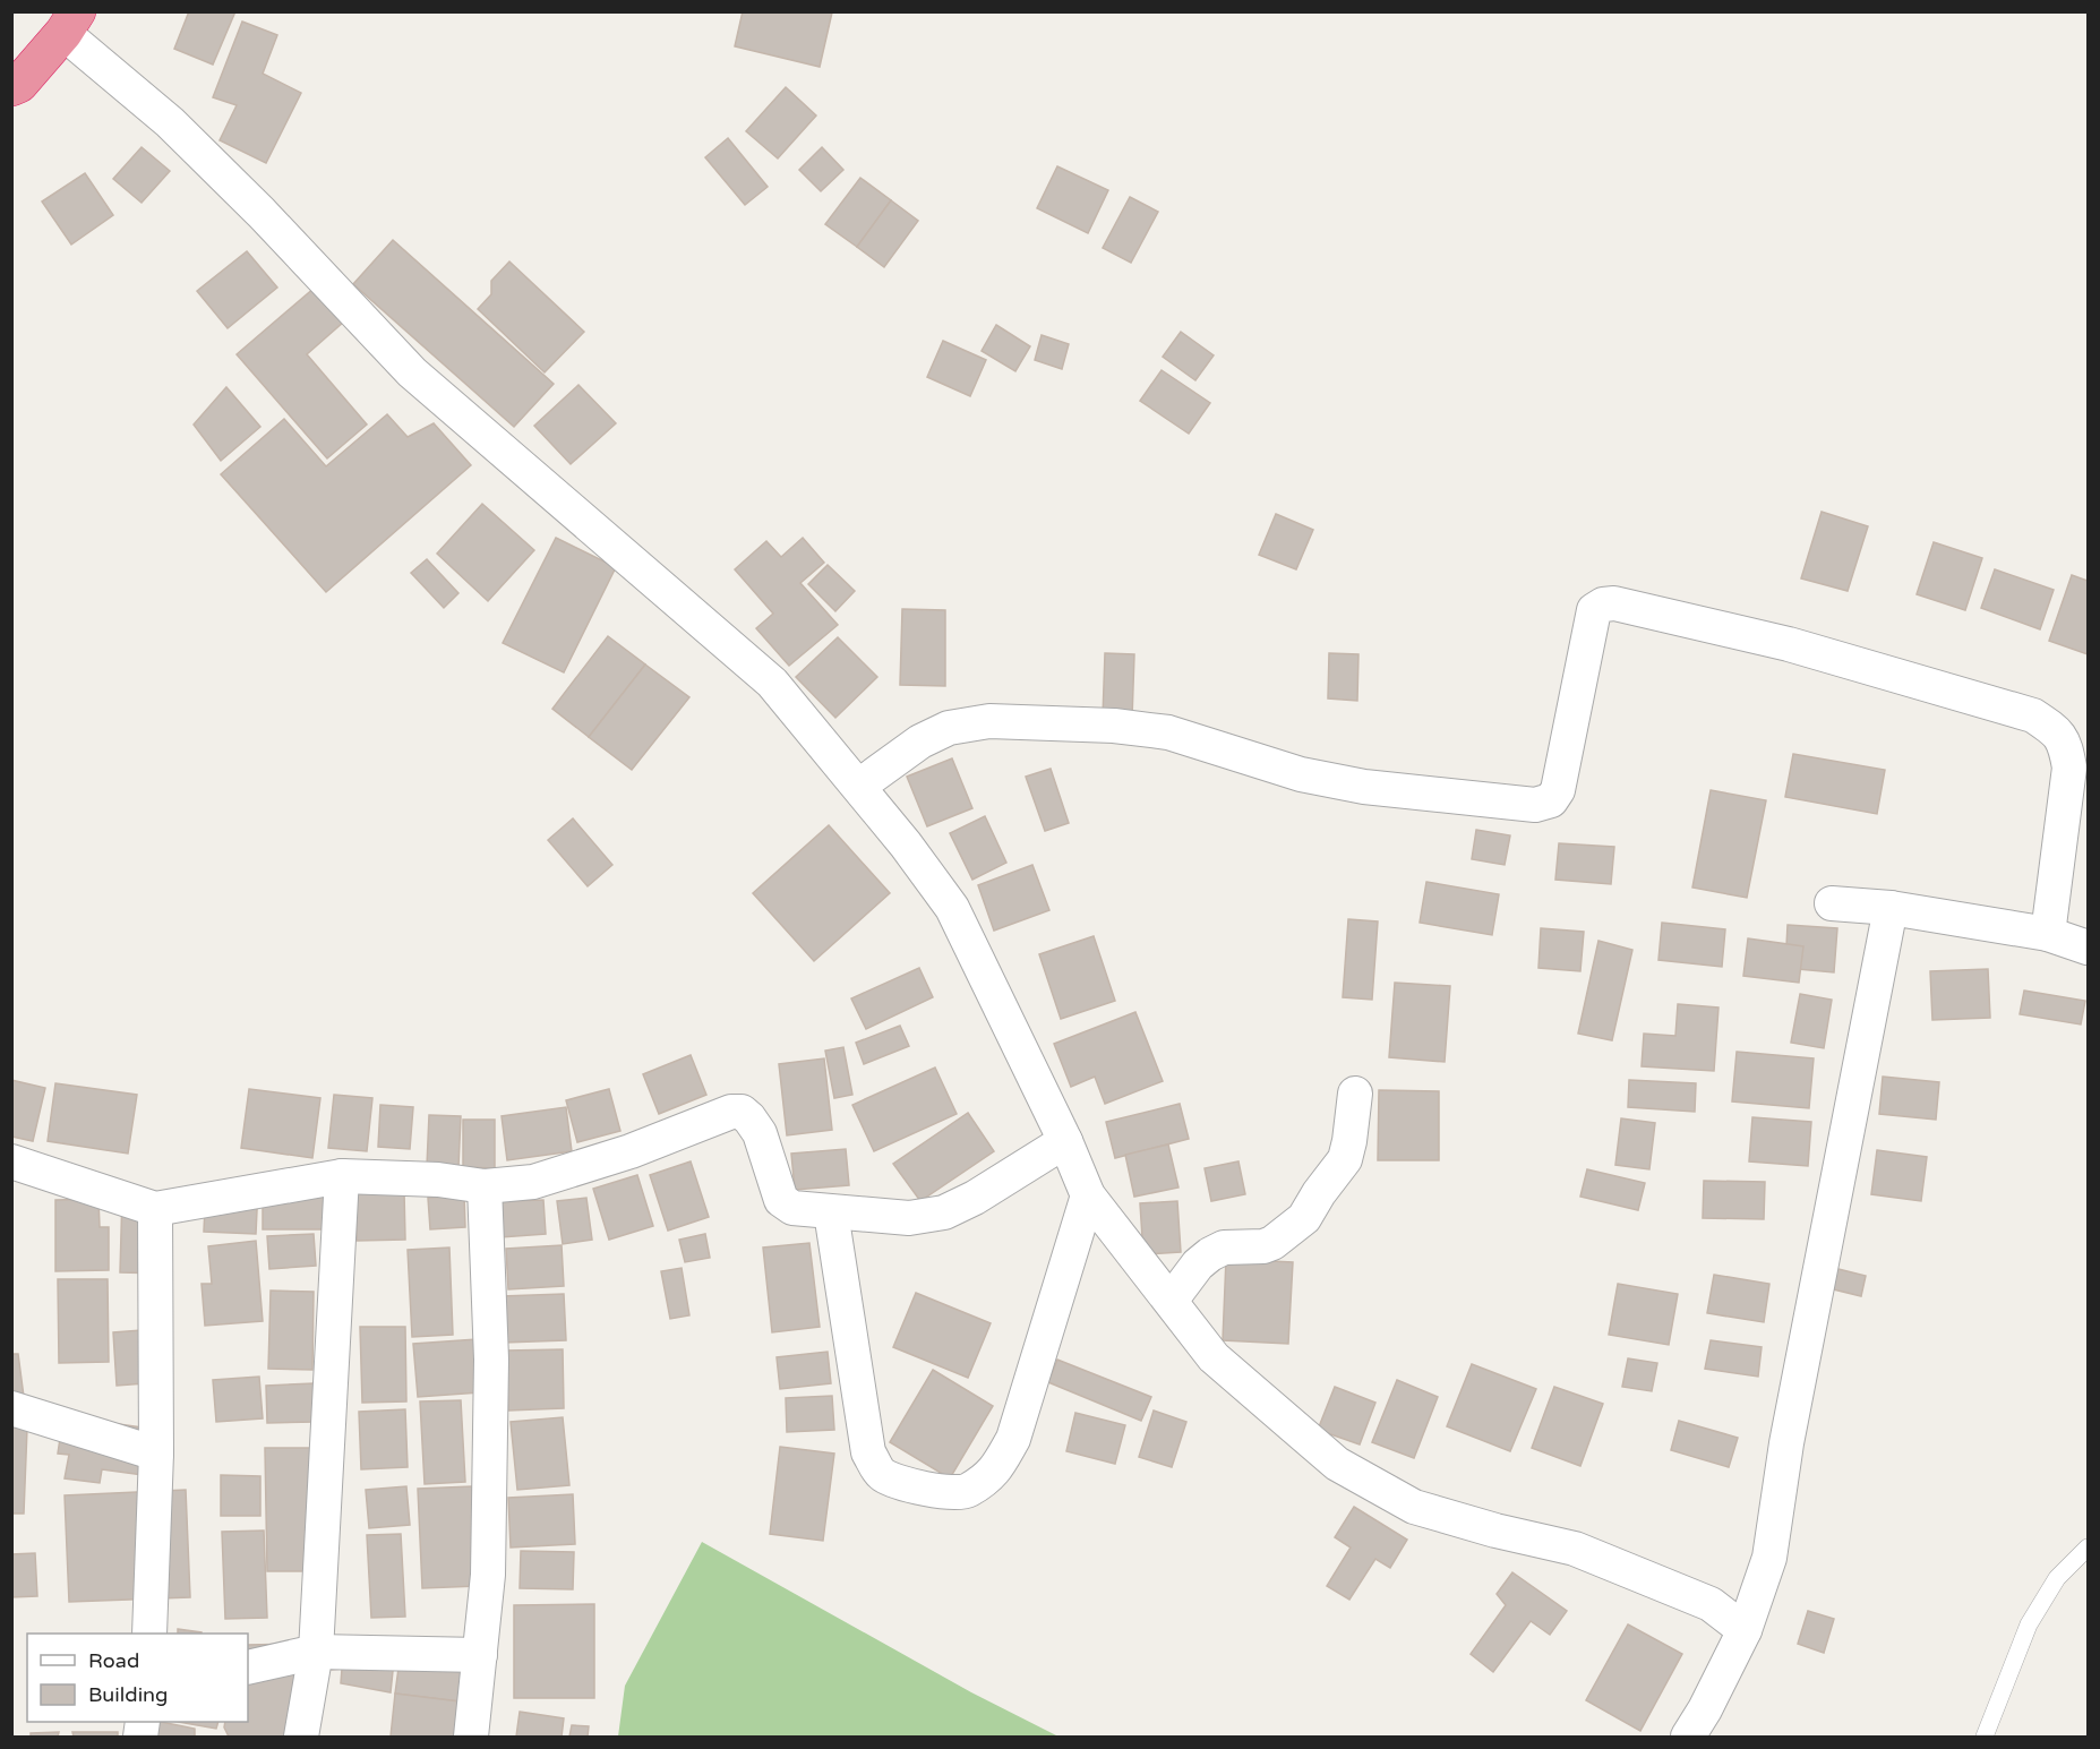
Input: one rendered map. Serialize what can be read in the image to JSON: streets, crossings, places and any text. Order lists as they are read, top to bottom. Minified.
{"legend":["Road","Building"]}
